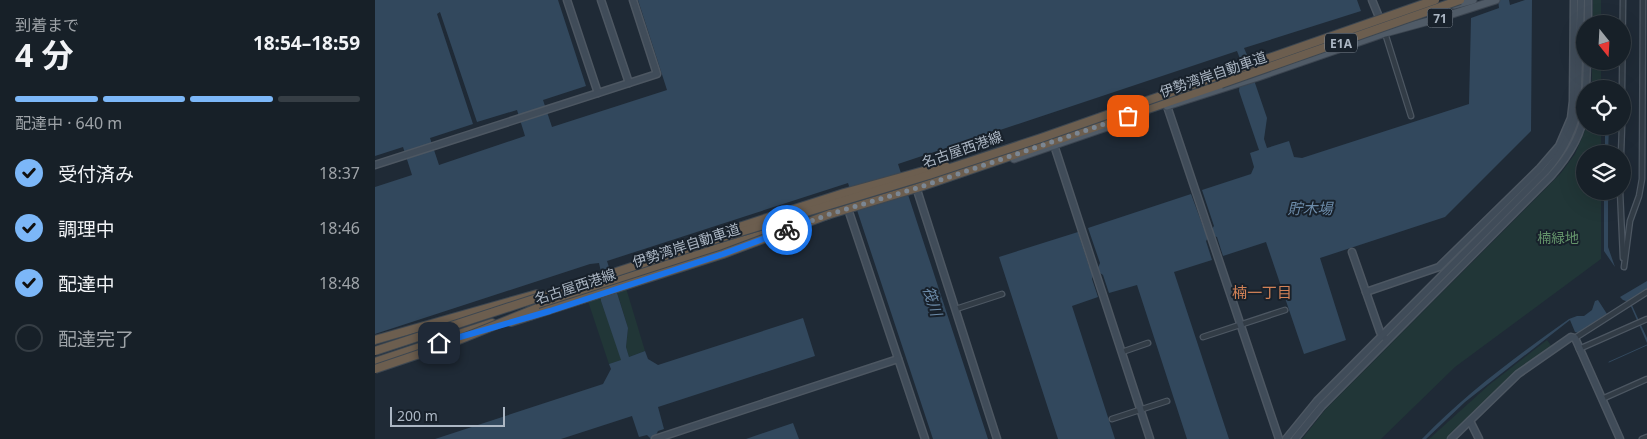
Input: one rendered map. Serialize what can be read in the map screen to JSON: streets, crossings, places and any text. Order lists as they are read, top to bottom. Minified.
{"streets":{"highway":["E1A","伊勢湾岸自動車道"],"main road":["71","名古屋西港線"]},"crossings":[["伊勢湾岸自動車道","名古屋西港線"]],"districts":["楠一丁目"],"water":["貯木場","筏川"],"parks":["楠緑地"],"scale_bar":"200 m","north":"bottom","page":{"heading":["4 分","到着まで","18:54–18:59"],"bar":"配達中 · 640 m","list":[["受付済み","18:37"],["調理中","18:46"],["配達中","18:48"],"配達完了"],"scale":"200 m"}}
